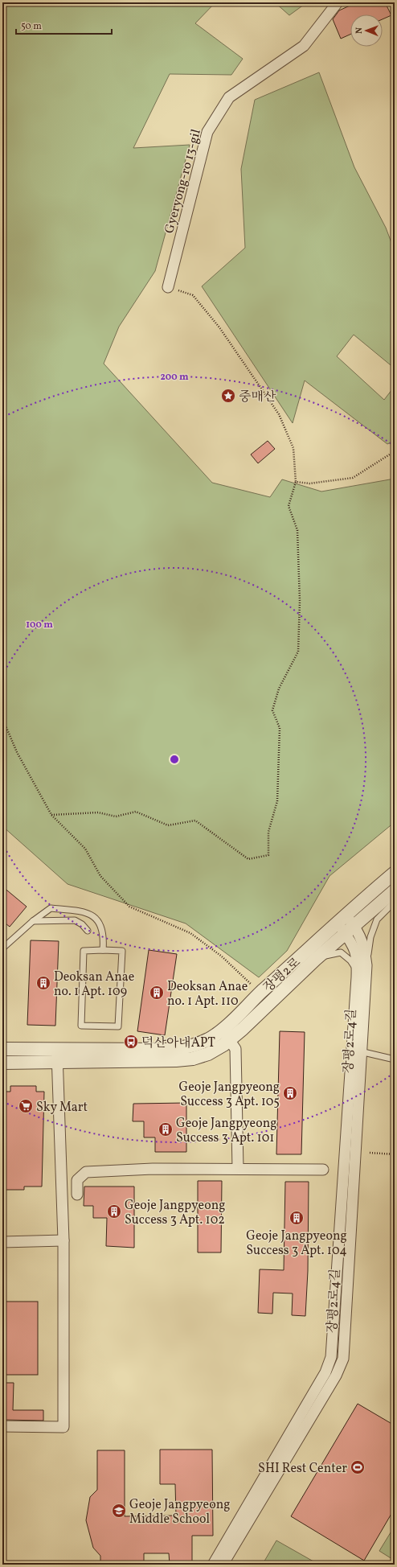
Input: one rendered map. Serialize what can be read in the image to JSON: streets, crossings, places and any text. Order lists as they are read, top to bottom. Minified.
{"streets":{"street":["Gyeryong-ro 13-gil","장평2로","장평2로4길"]},"crossings":[["장평2로","장평2로4길"]],"places":{"place":["중매산"],"building":["Deoksan Anae no. 1 Apt. 109","Deoksan Anae no. 1 Apt. 110","Geoje Jangpyeong Success 3 Apt. 105","Geoje Jangpyeong Success 3 Apt. 101","Geoje Jangpyeong Success 3 Apt. 102","Geoje Jangpyeong Success 3 Apt. 104"],"bus stop":["덕산아내APT"],"supermarket":["Sky Mart"],"sports":["SHI Rest Center"],"school or university":["Geoje Jangpyeong Middle School"]},"scale_bar":"50 m","north":"left","rings":["200 m","100 m"]}
